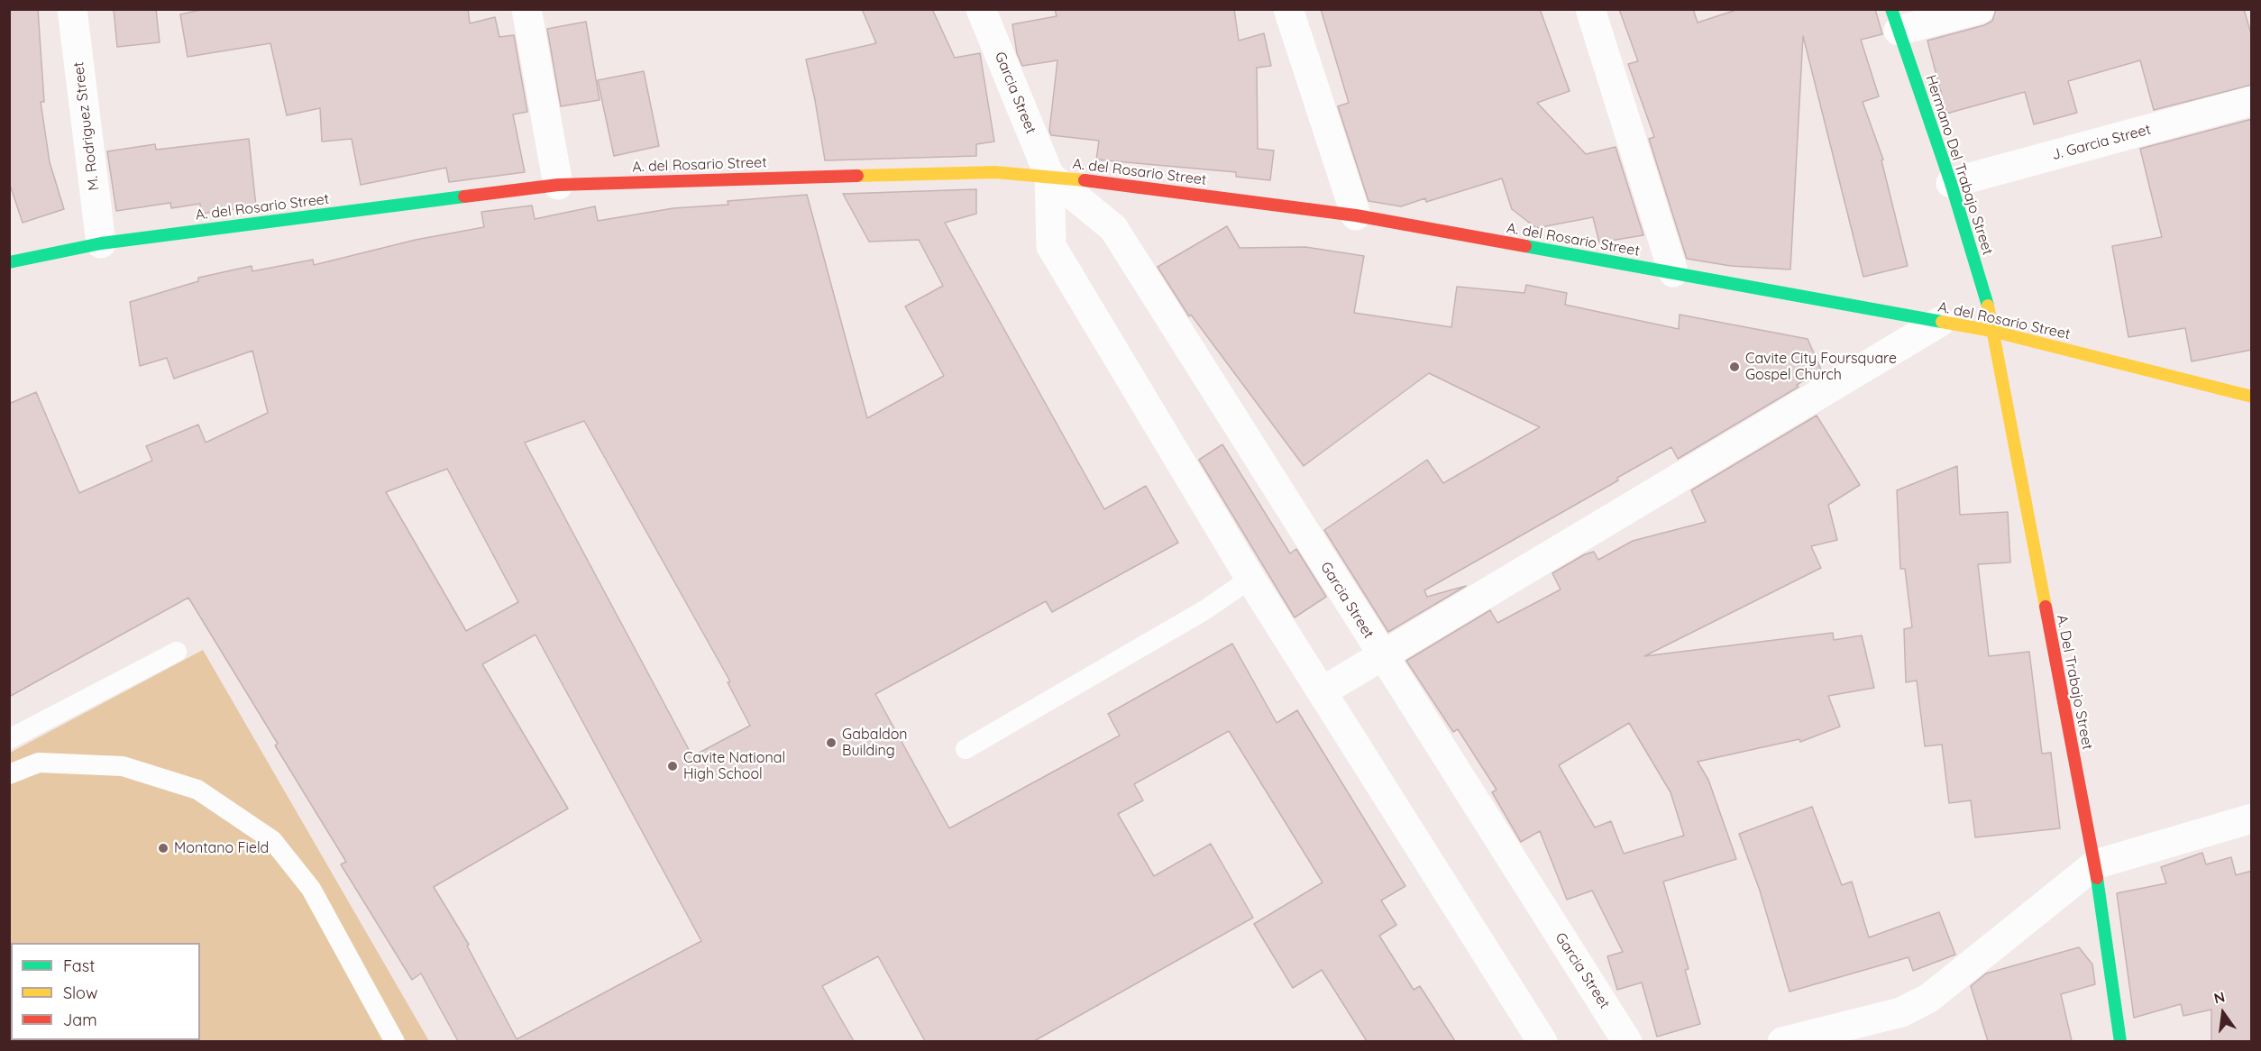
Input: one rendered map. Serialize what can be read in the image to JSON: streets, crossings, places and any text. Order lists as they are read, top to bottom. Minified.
{"streets":{"street":["Garcia Street","M. Rodriguez Street","J. Garcia Street","A. del Rosario Street","Hermano Del Trabajo Street","A. Del Trabajo Street"]},"crossings":[["Garcia Street","A. del Rosario Street"],["M. Rodriguez Street","A. del Rosario Street"],["J. Garcia Street","Hermano Del Trabajo Street"],["A. del Rosario Street","Hermano Del Trabajo Street"],["A. del Rosario Street","A. Del Trabajo Street"],["Hermano Del Trabajo Street","A. Del Trabajo Street"]],"places":["Cavite City Foursquare Gospel Church","Gabaldon Building","Cavite National High School","Montano Field"],"legend":["Fast","Slow","Jam"],"north":"top"}
